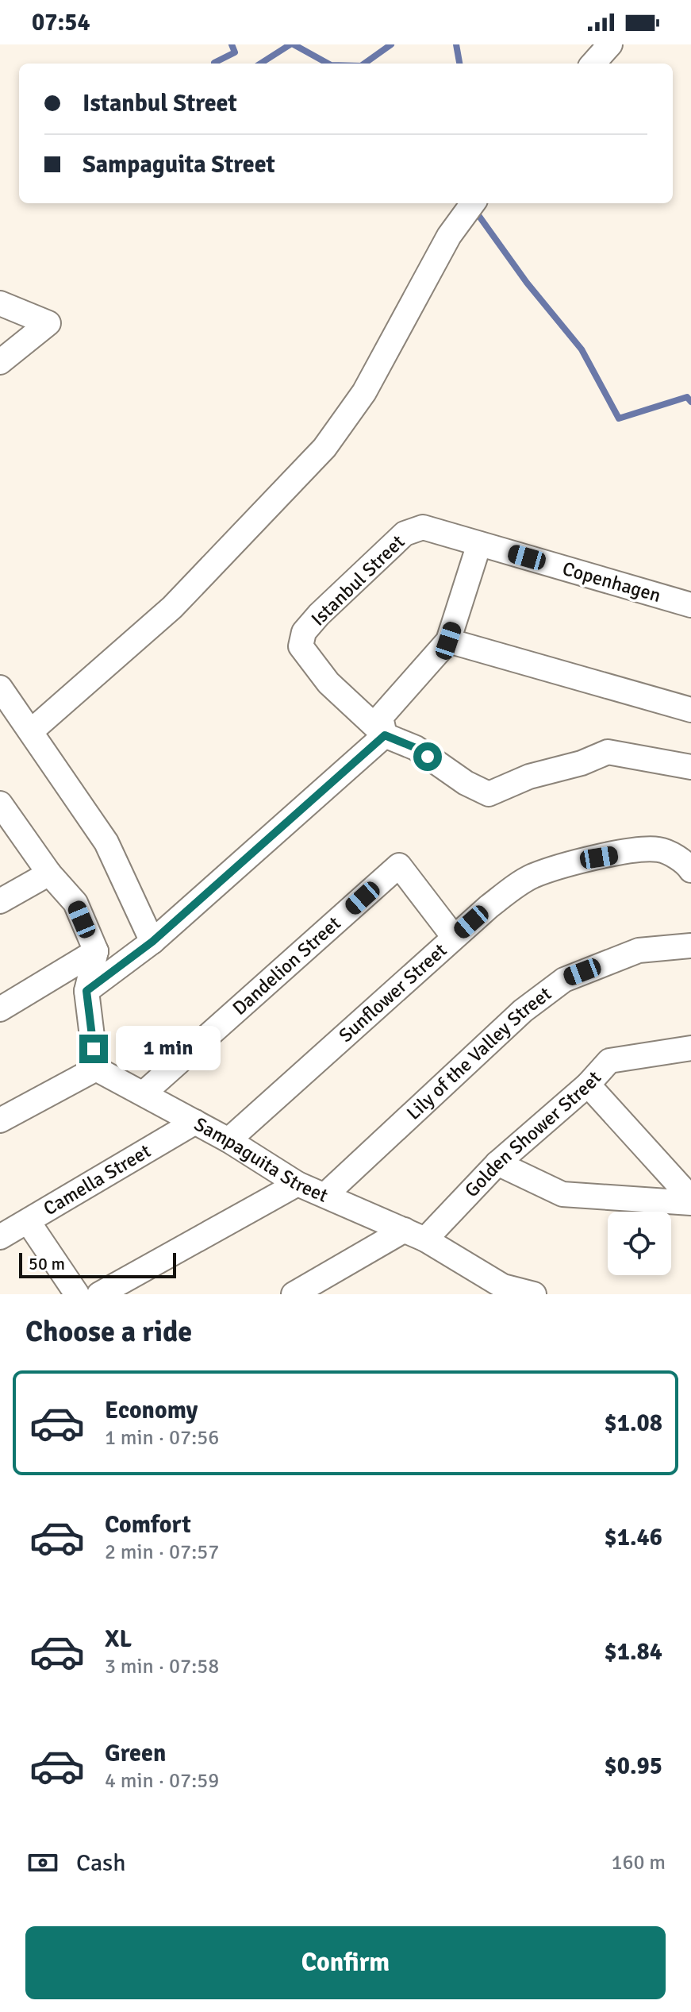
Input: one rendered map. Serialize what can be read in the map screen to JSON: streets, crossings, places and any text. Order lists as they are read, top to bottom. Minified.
{"streets":{"street":["Istanbul Street","Copenhagen","Dandelion Street","Sunflower Street","Lily of the Valley Street","Golden Shower Street","Sampaguita Street","Camella Street"]},"crossings":[["Istanbul Street","Copenhagen"],["Dandelion Street","Sunflower Street"],["Dandelion Street","Sampaguita Street"],["Sunflower Street","Sampaguita Street"],["Lily of the Valley Street","Sampaguita Street"],["Golden Shower Street","Sampaguita Street"],["Sampaguita Street","Camella Street"]],"scale_bar":"50 m","page":{"status":"07:54","banner":["Istanbul Street","Sampaguita Street"],"bubble":"1 min","scale":"50 m","heading":"Choose a ride","list":[{"name":"Economy","note":"1 min · 07:56","value":"$1.08"},{"name":"Comfort","note":"2 min · 07:57","value":"$1.46"},{"name":"XL","note":"3 min · 07:58","value":"$1.84"},{"name":"Green","note":"4 min · 07:59","value":"$0.95"}],"pay":["Cash","160 m"],"buttons":"Confirm"}}
